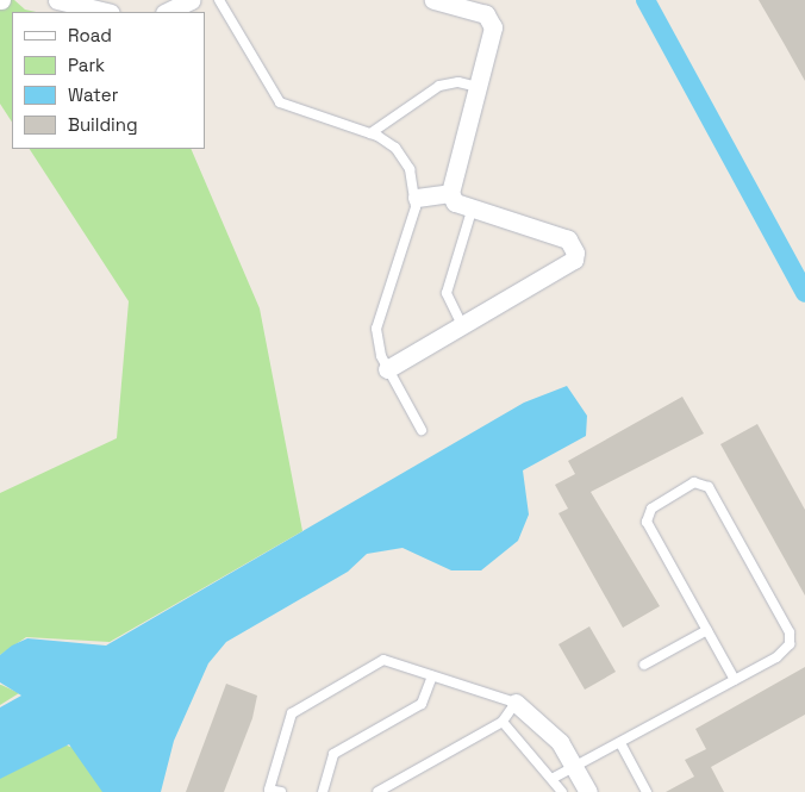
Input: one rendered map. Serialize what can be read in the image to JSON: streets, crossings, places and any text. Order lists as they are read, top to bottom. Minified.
{"legend":["Road","Park","Water","Building"]}
